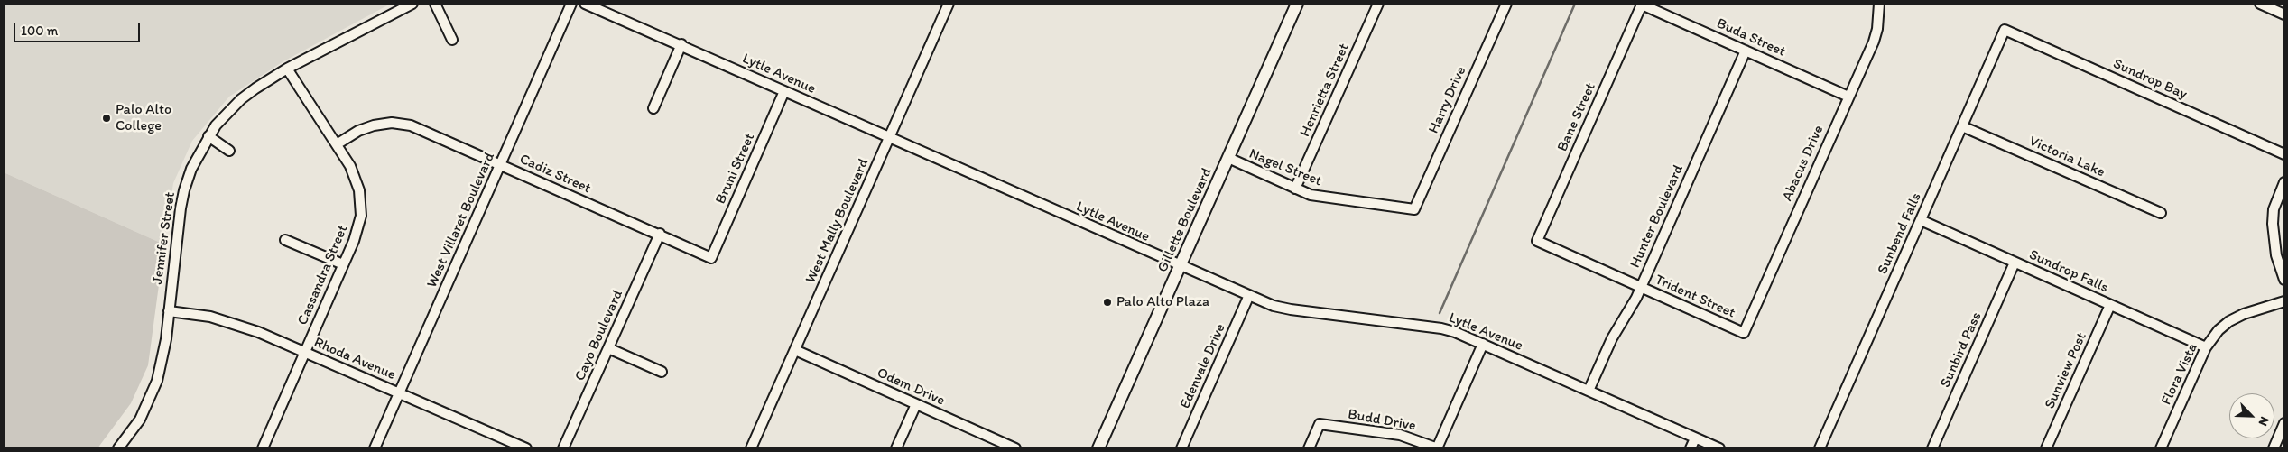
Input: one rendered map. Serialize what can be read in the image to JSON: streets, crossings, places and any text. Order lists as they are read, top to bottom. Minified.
{"streets":{"main road":["Gillette Boulevard"],"street":["Buda Street","Lytle Avenue","Sundrop Bay","Henrietta Street","Harry Drive","Bane Street","Victoria Lake","Abacus Drive","Nagel Street","Bruni Street","Cadiz Street","Hunter Boulevard","West Villaret Boulevard","West Mally Boulevard","Sunbend Falls","Jennifer Street","Sundrop Falls","Cassandra Street","Trident Street","Cayo Boulevard","Sunbird Pass","Rhoda Avenue","Edenvale Drive","Sunview Post","Flora Vista","Odem Drive","Budd Drive"]},"crossings":[["Buda Street","Bane Street"],["Buda Street","Abacus Drive"],["Buda Street","Hunter Boulevard"],["Lytle Avenue","Bruni Street"],["Lytle Avenue","Hunter Boulevard"],["Lytle Avenue","Gillette Boulevard"],["Lytle Avenue","West Mally Boulevard"],["Lytle Avenue","Edenvale Drive"],["Sundrop Bay","Sunbend Falls"],["Henrietta Street","Nagel Street"],["Harry Drive","Nagel Street"],["Bane Street","Trident Street"],["Victoria Lake","Sunbend Falls"],["Abacus Drive","Trident Street"],["Nagel Street","Gillette Boulevard"],["Bruni Street","Cadiz Street"],["Cadiz Street","West Villaret Boulevard"],["Cadiz Street","Cassandra Street"],["Cadiz Street","Cayo Boulevard"],["Hunter Boulevard","Trident Street"],["West Villaret Boulevard","Rhoda Avenue"],["West Mally Boulevard","Odem Drive"],["Sunbend Falls","Sundrop Falls"],["Jennifer Street","Cassandra Street"],["Jennifer Street","Rhoda Avenue"],["Sundrop Falls","Sunbird Pass"],["Sundrop Falls","Sunview Post"],["Sundrop Falls","Flora Vista"],["Cassandra Street","Rhoda Avenue"]],"places":["Palo Alto College","Palo Alto Plaza"],"scale_bar":"100 m","north":"bottom right"}
